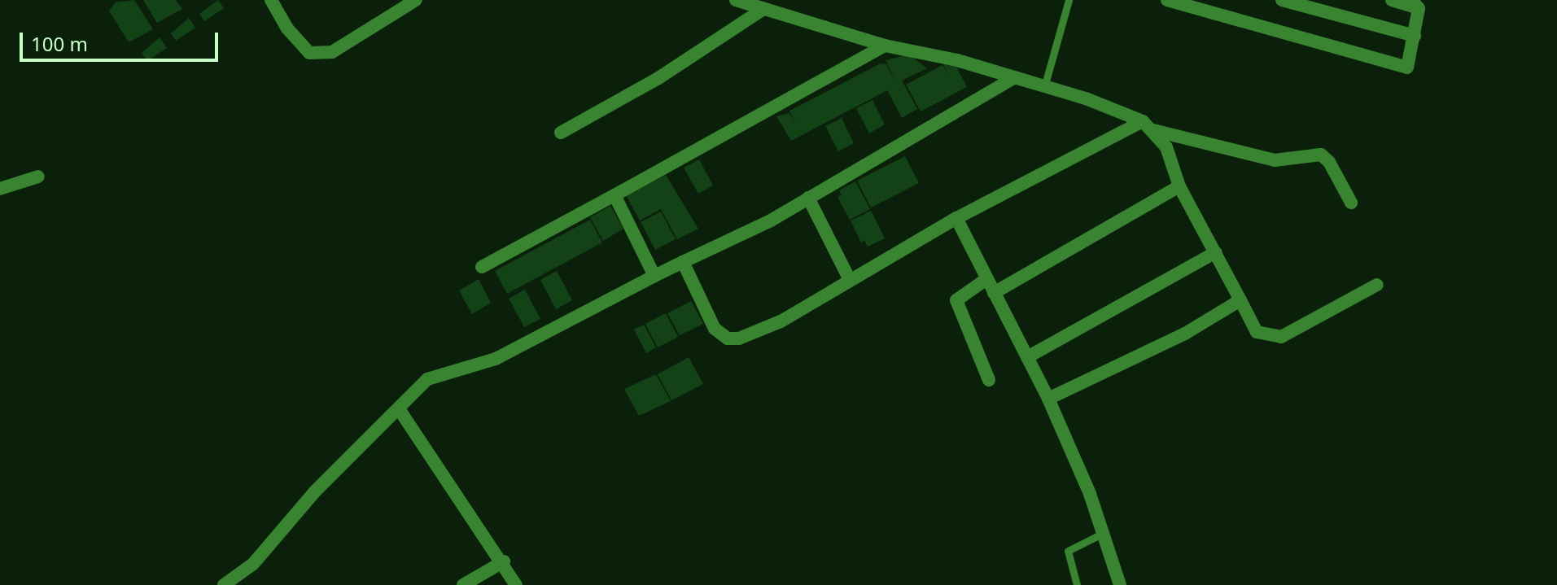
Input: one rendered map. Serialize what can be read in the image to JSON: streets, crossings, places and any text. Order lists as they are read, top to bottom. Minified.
{"scale_bar":"100 m"}
